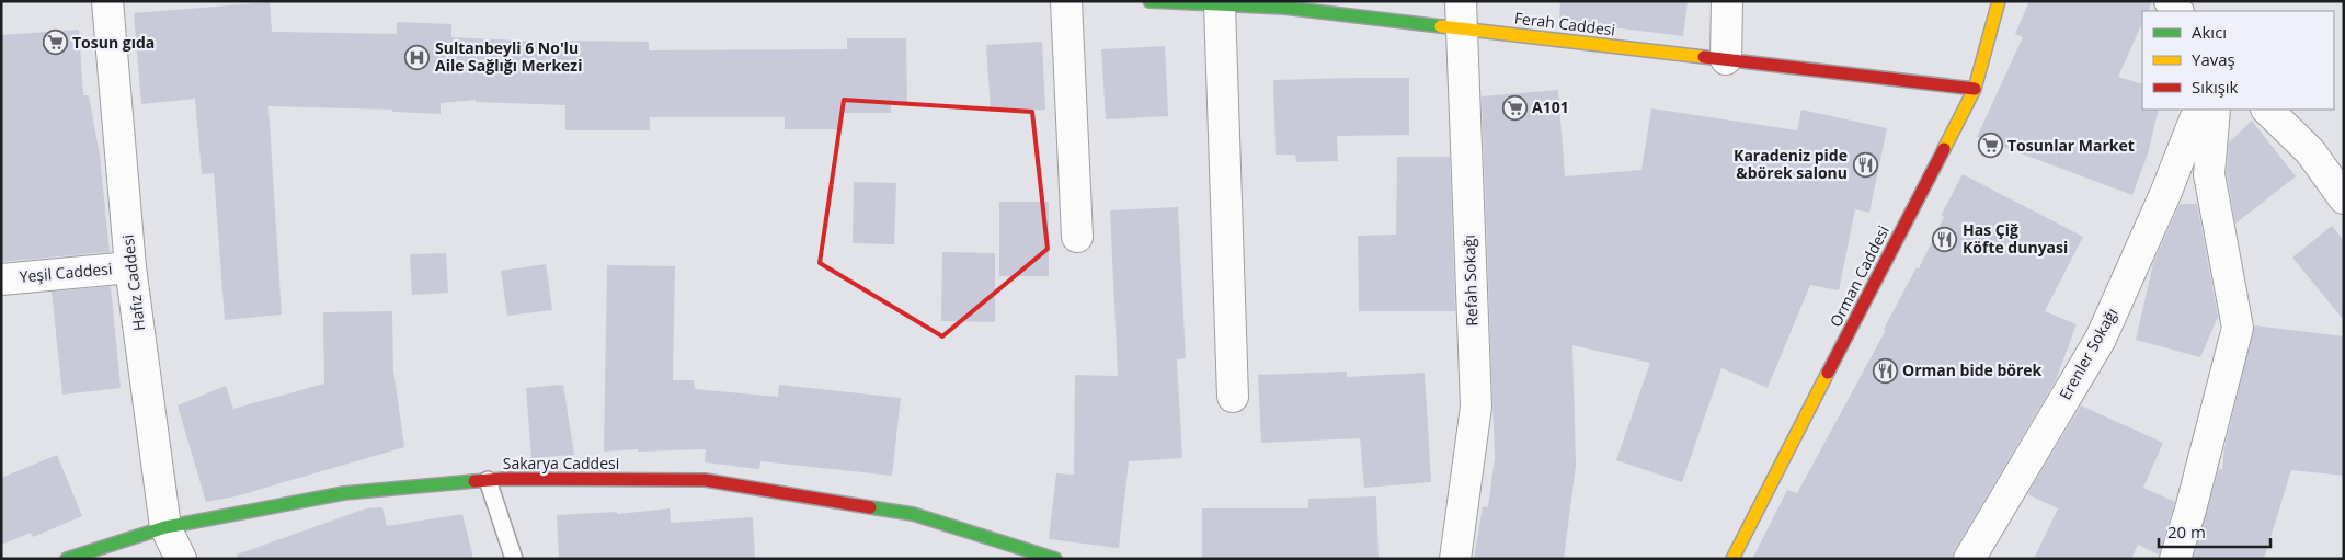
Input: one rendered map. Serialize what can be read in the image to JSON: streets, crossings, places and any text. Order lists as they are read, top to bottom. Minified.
{"streets":{"street":["Ferah Caddesi","Yeşil Caddesi","Orman Caddesi","Refah Sokağı","Hafız Caddesi","Erenler Sokağı","Sakarya Caddesi"]},"crossings":[["Ferah Caddesi","Orman Caddesi"],["Ferah Caddesi","Refah Sokağı"],["Yeşil Caddesi","Hafız Caddesi"],["Hafız Caddesi","Sakarya Caddesi"]],"places":{"supermarket":["Tosun gıda","A101","Tosunlar Market"],"hospital":["Sultanbeyli 6 No'lu Aile Sağlığı Merkezi"],"restaurant":["Karadeniz pide &börek salonu","Has Çiğ Köfte dunyasi","Orman bide börek"]},"legend":["Akıcı","Yavaş","Sıkışık"],"scale_bar":"20 m"}
